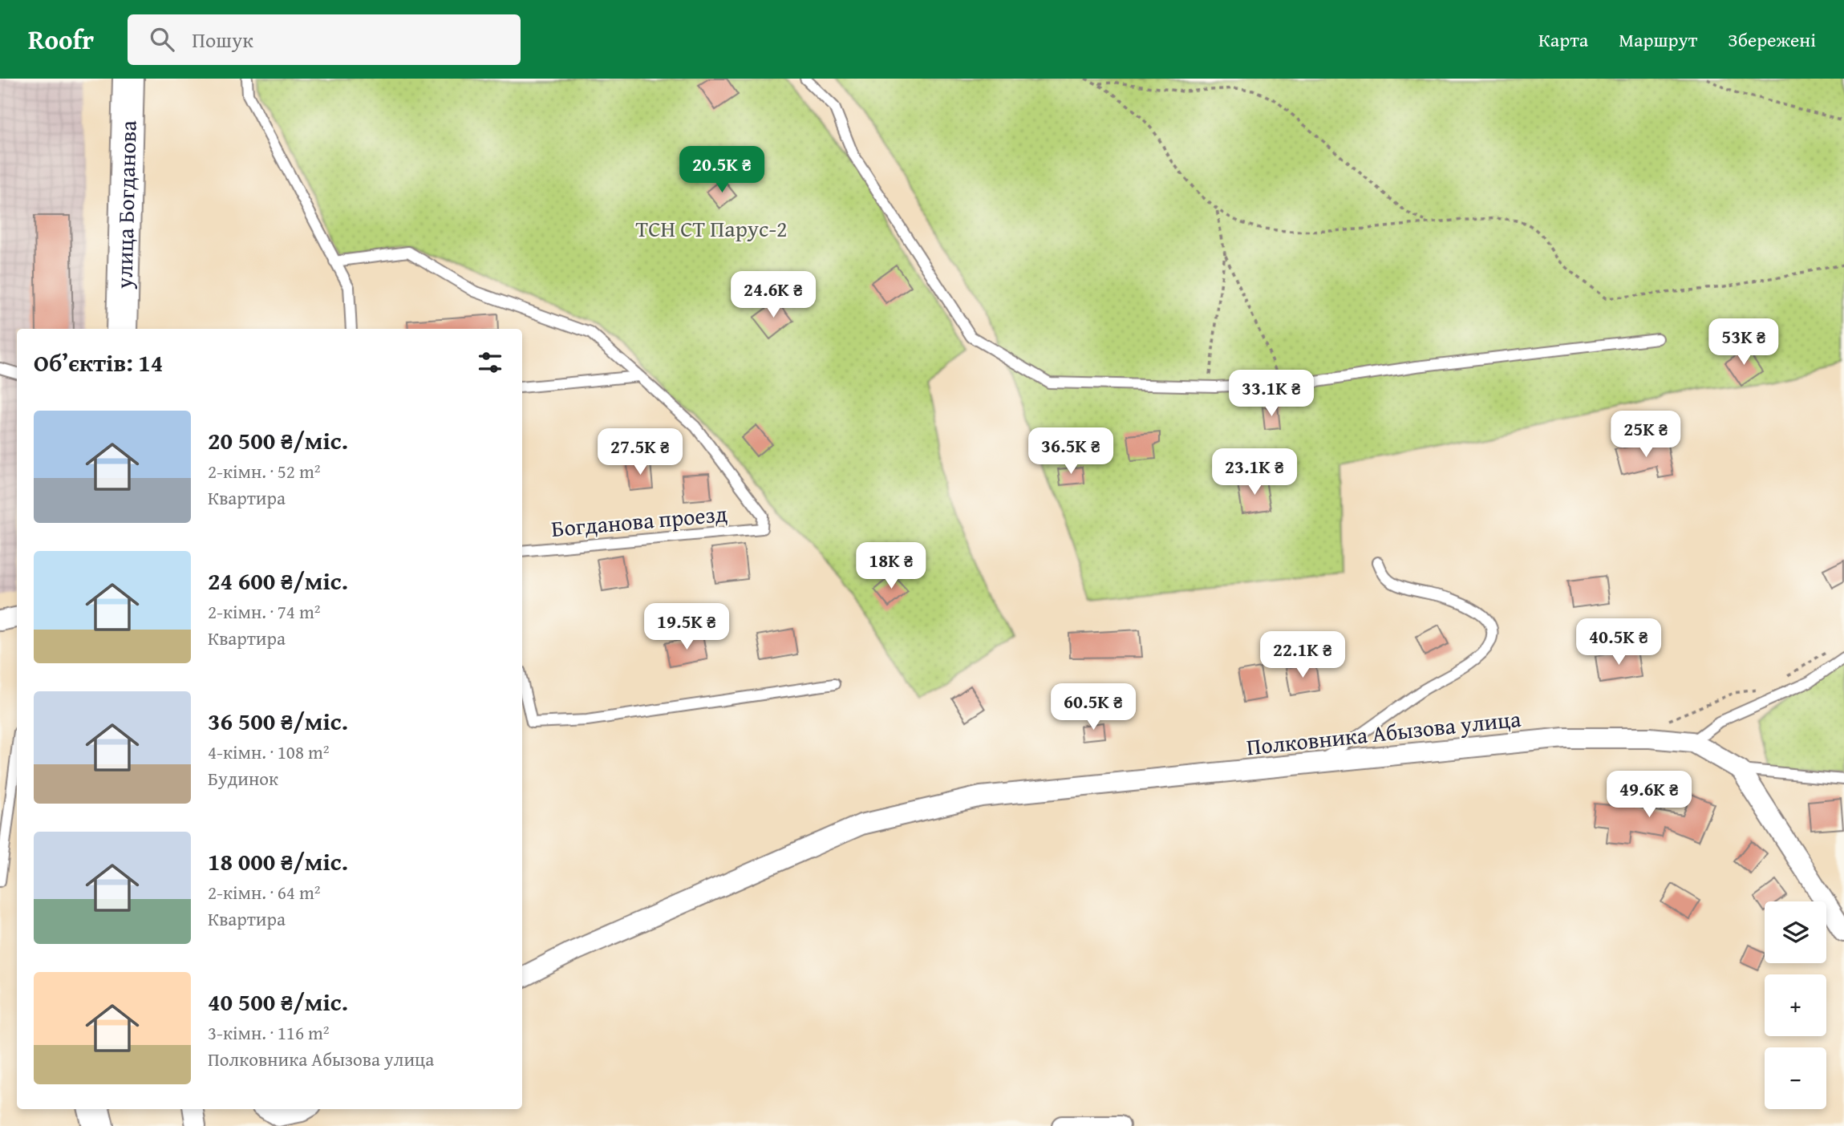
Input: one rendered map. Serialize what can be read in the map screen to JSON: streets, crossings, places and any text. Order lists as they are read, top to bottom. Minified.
{"streets":{"main road":["улица Богданова"],"street":["Полковника Абызова улица"],"lane":["Богданова проезд"]},"parks":["ТСН СТ Парус-2"],"page":{"header":"Roofr","search":"Пошук","nav":["Карта","Маршрут","Збережені"],"price":["20.5K ₴","24.6K ₴","53K ₴","33.1K ₴","25K ₴","36.5K ₴","27.5K ₴","23.1K ₴","18K ₴","19.5K ₴","40.5K ₴","22.1K ₴","60.5K ₴","49.6K ₴"],"heading":"Об’єктів: 14","list":[{"name":"20 500 ₴/міс.","note":"2-кімн. · 52 m² · Квартира"},{"name":"24 600 ₴/міс.","note":"2-кімн. · 74 m² · Квартира"},{"name":"36 500 ₴/міс.","note":"4-кімн. · 108 m² · Будинок"},{"name":"18 000 ₴/міс.","note":"2-кімн. · 64 m² · Квартира"},{"name":"40 500 ₴/міс.","note":"3-кімн. · 116 m² · Полковника Абызова улица"}],"map_buttons":["+","−"]}}
